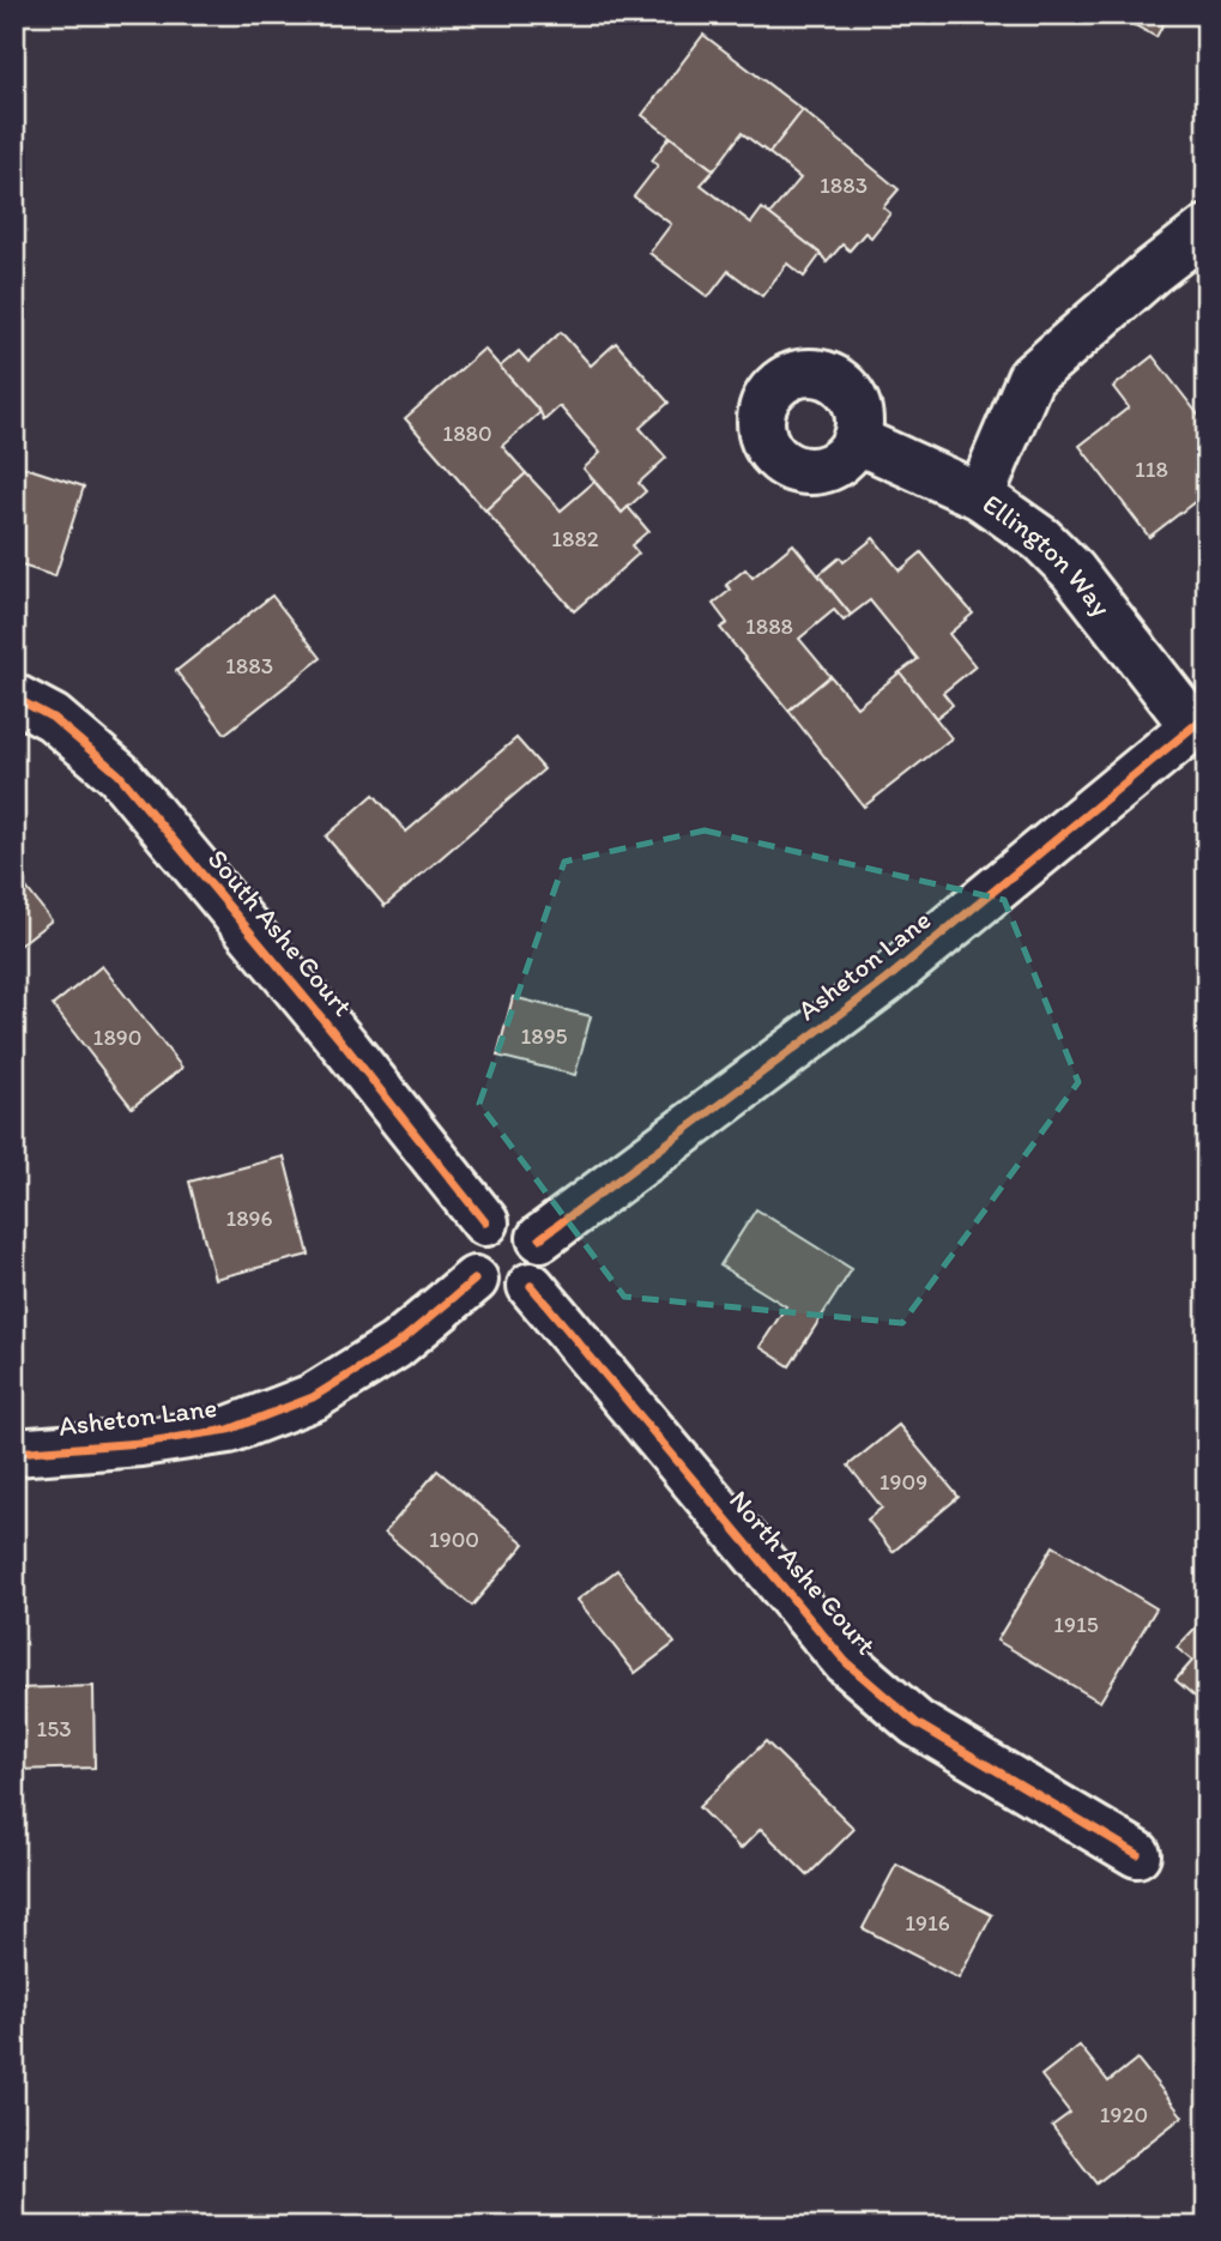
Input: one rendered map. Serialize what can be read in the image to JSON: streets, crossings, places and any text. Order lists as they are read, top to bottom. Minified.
{"streets":{"street":["Ellington Way","South Ashe Court","Asheton Lane","North Ashe Court"]},"crossings":[["Ellington Way","Asheton Lane"],["South Ashe Court","Asheton Lane"],["South Ashe Court","North Ashe Court"],["Asheton Lane","North Ashe Court"]],"house_numbers":["1883","1880","118","1882","1888","1883","1895","1890","1896","1909","1900","1915","153","1916","1920"]}
